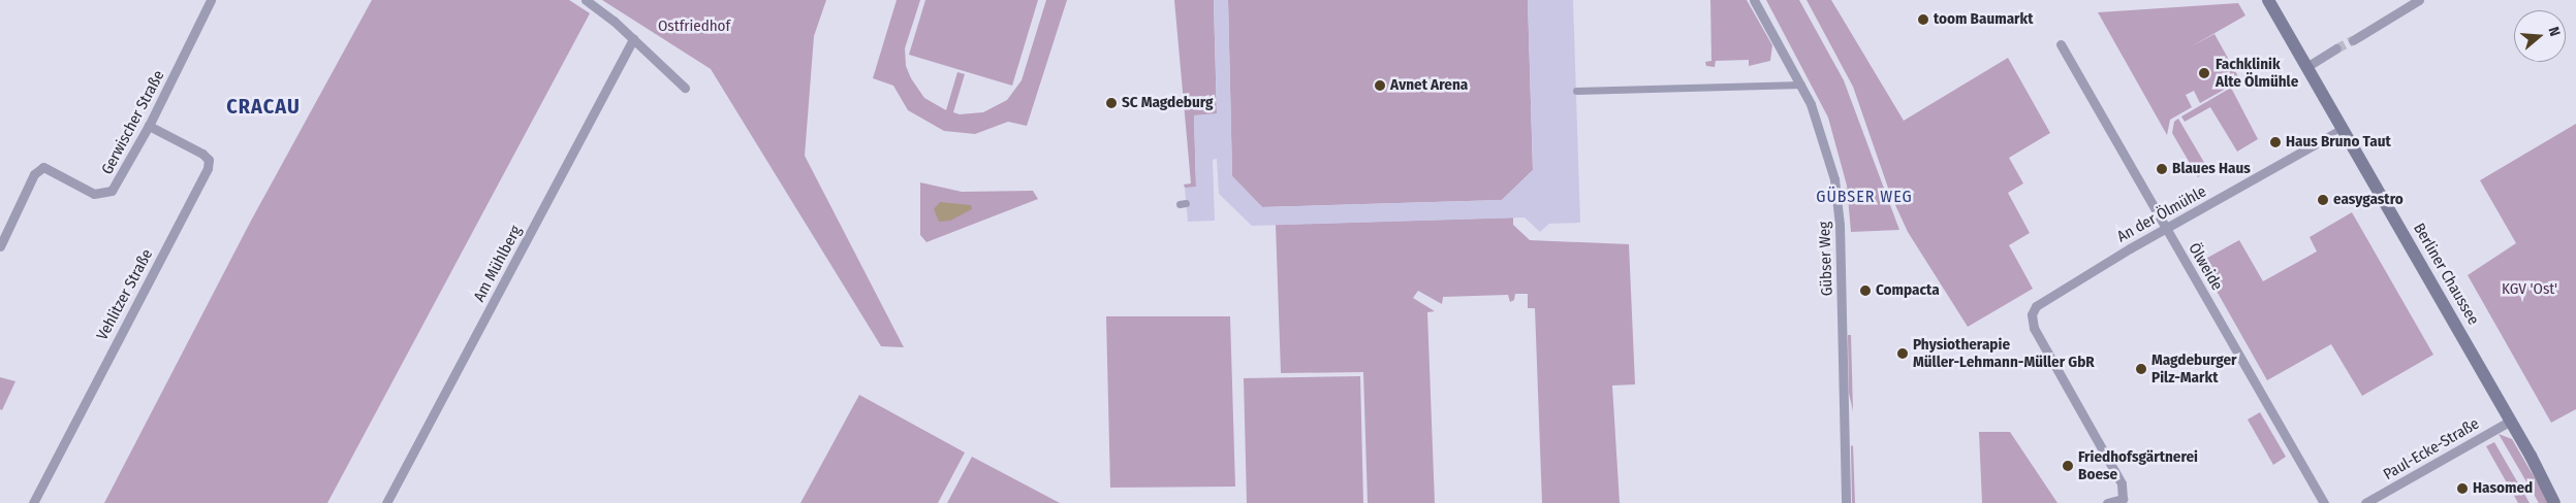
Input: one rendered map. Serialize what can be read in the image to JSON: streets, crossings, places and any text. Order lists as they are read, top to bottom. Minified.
{"streets":{"main road":["Berliner Chaussee"],"street":["Gerwischer Straße","An der Ölmühle","Gübser Weg","Am Mühlberg","Ölweide","Vehlitzer Straße","Paul-Ecke-Straße"]},"crossings":[["Gerwischer Straße","Vehlitzer Straße"],["An der Ölmühle","Ölweide"],["An der Ölmühle","Berliner Chaussee"],["Berliner Chaussee","Paul-Ecke-Straße"]],"districts":["CRACAU","GÜBSER WEG"],"parks":["Ostfriedhof","KGV 'Ost'"],"places":["toom Baumarkt","Fachklinik Alte Ölmühle","Avnet Arena","SC Magdeburg","Haus Bruno Taut","Blaues Haus","easygastro","Compacta","Physiotherapie Müller-Lehmann-Müller GbR","Magdeburger Pilz-Markt","Friedhofsgärtnerei Boese","Hasomed"],"north":"right"}
